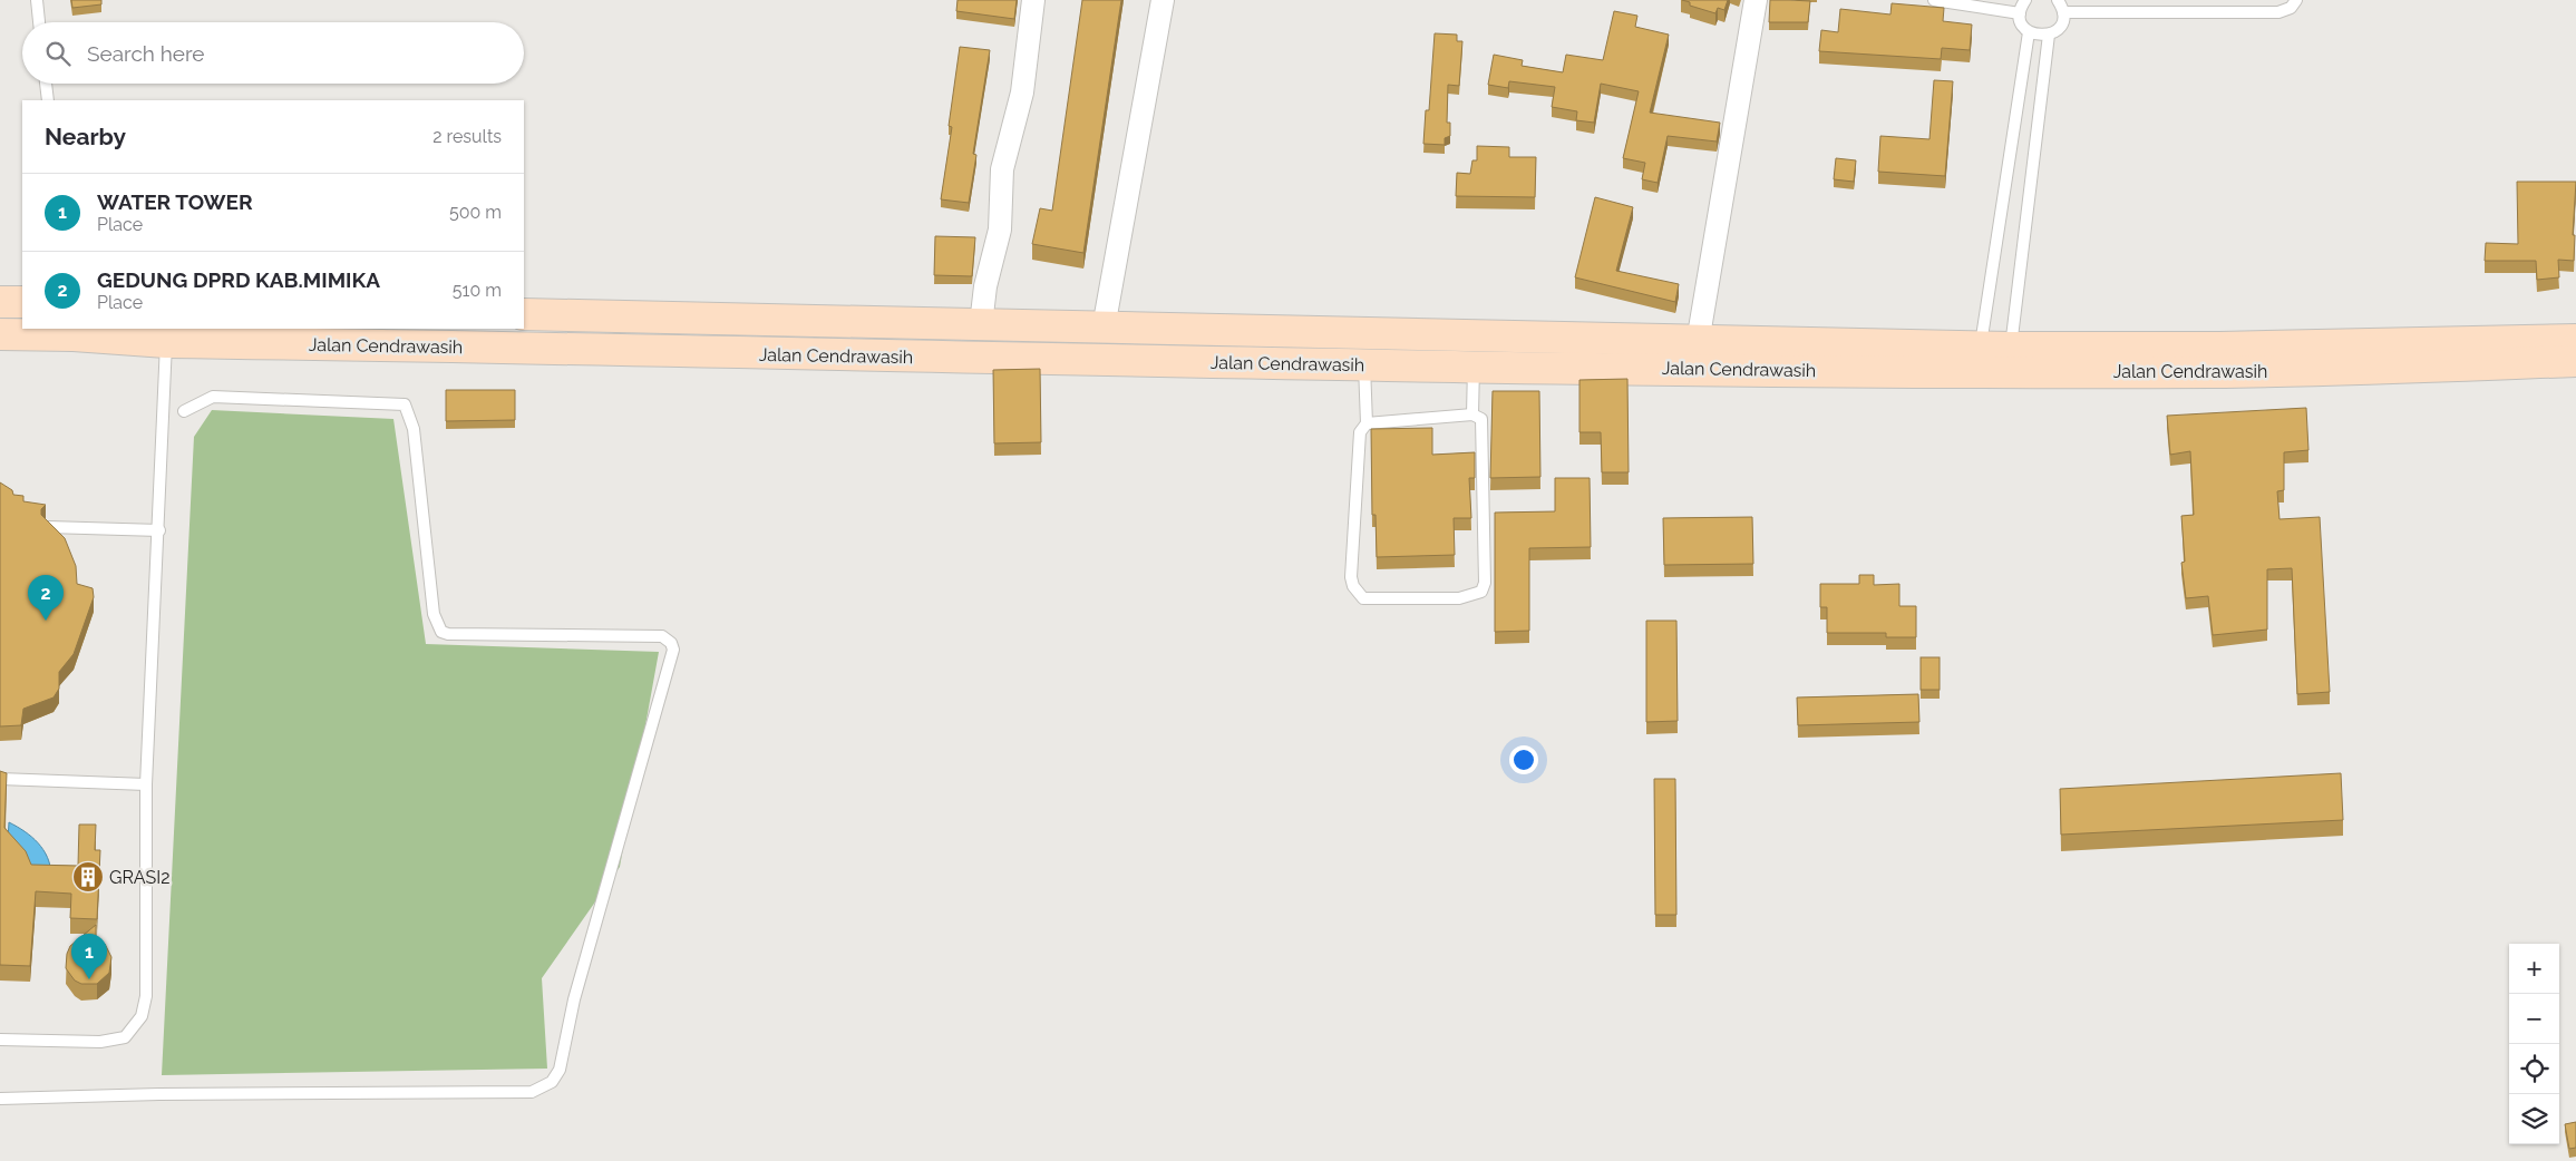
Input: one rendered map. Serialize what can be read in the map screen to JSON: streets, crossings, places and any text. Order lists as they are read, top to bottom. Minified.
{"streets":{"main road":["Jalan Cendrawasih"]},"places":{"building":["GRASI2"]},"page":{"search":"Search here","heading":["Nearby","2 results"],"list":[{"mark":"1","name":"WATER TOWER","note":"Place","value":"500 m"},{"mark":"2","name":"GEDUNG DPRD KAB.MIMIKA","note":"Place","value":"510 m"}],"pins":["2","1"],"map_buttons":["+","−"]}}
